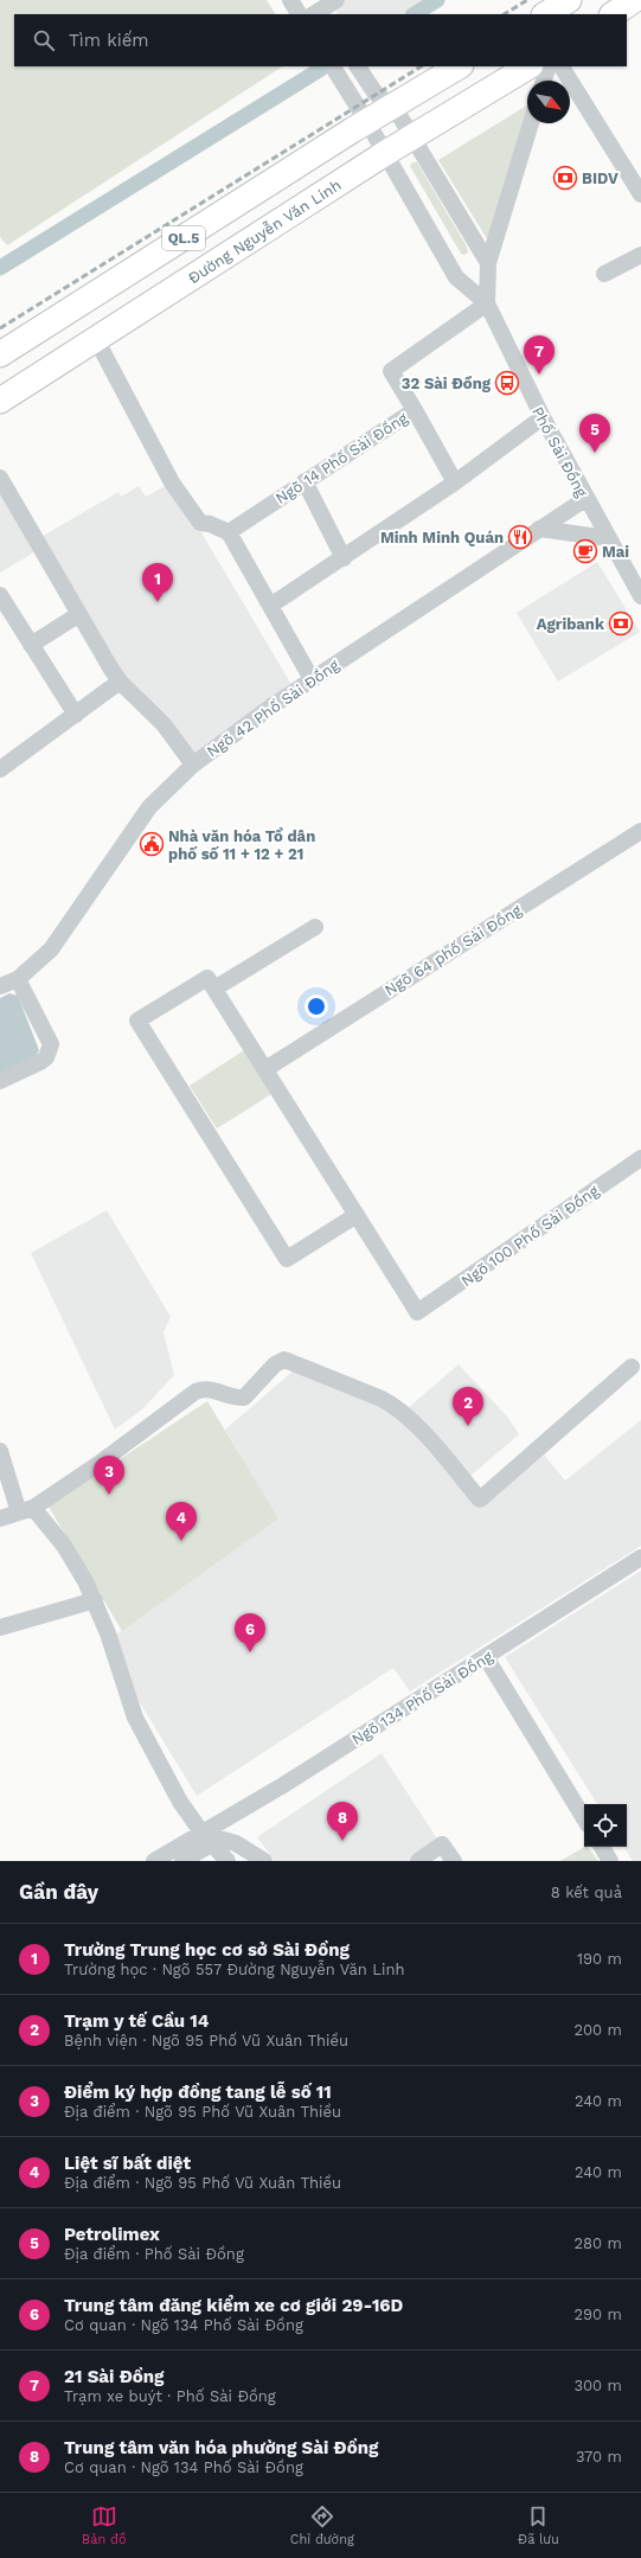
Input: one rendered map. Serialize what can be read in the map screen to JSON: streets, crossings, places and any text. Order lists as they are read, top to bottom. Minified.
{"streets":{"highway":["Đường Nguyễn Văn Linh","QL.5"],"street":["Phố Sài Đồng","Ngõ 14 Phố Sài Đồng","Ngõ 42 Phố Sài Đồng","Ngõ 64 phố Sài Đồng","Ngõ 100 Phố Sài Đồng","Ngõ 134 Phố Sài Đồng"]},"crossings":[["Đường Nguyễn Văn Linh","Phố Sài Đồng"],["QL.5","Phố Sài Đồng"],["Phố Sài Đồng","Ngõ 14 Phố Sài Đồng"],["Phố Sài Đồng","Ngõ 42 Phố Sài Đồng"]],"places":{"bank":["BIDV","Agribank"],"bus stop":["32 Sài Đồng"],"restaurant":["Minh Minh Quán"],"cafe":["Mai"],"public building":["Nhà văn hóa Tổ dân phố số 11 + 12 + 21"]},"north":"bottom right","page":{"search":"Tìm kiếm","pins":["7","5","1","2","3","4","6","8"],"heading":["Gần đây","8 kết quả"],"list":[{"mark":"1","name":"Trường Trung học cơ sở Sài Đồng","note":"Trường học · Ngõ 557 Đường Nguyễn Văn Linh","value":"190 m"},{"mark":"2","name":"Trạm y tế Cầu 14","note":"Bệnh viện · Ngõ 95 Phố Vũ Xuân Thiều","value":"200 m"},{"mark":"3","name":"Điểm ký hợp đồng tang lễ số 11","note":"Địa điểm · Ngõ 95 Phố Vũ Xuân Thiều","value":"240 m"},{"mark":"4","name":"Liệt sĩ bất diệt","note":"Địa điểm · Ngõ 95 Phố Vũ Xuân Thiều","value":"240 m"},{"mark":"5","name":"Petrolimex","note":"Địa điểm · Phố Sài Đồng","value":"280 m"},{"mark":"6","name":"Trung tâm đăng kiểm xe cơ giới 29-16D","note":"Cơ quan · Ngõ 134 Phố Sài Đồng","value":"290 m"},{"mark":"7","name":"21 Sài Đồng","note":"Trạm xe buýt · Phố Sài Đồng","value":"300 m"},{"mark":"8","name":"Trung tâm văn hóa phường Sài Đồng","note":"Cơ quan · Ngõ 134 Phố Sài Đồng","value":"370 m"}],"nav":["Bản đồ","Chỉ đường","Đã lưu"]}}
